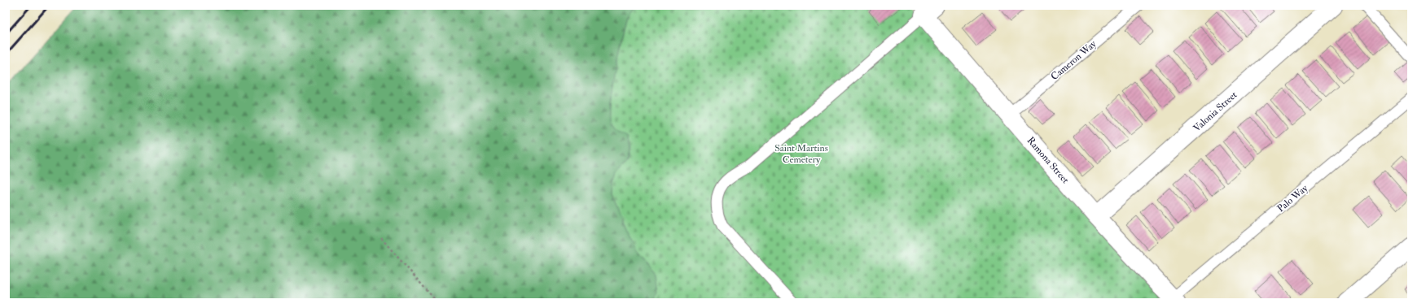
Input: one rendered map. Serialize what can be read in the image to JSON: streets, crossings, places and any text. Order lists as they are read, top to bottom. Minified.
{"streets":{"street":["Valonia Street","Ramona Street"],"lane":["Cameron Way","Palo Way"]},"crossings":[["Cameron Way","Ramona Street"],["Valonia Street","Ramona Street"],["Ramona Street","Palo Way"]],"parks":["Saint Martins Cemetery"]}
